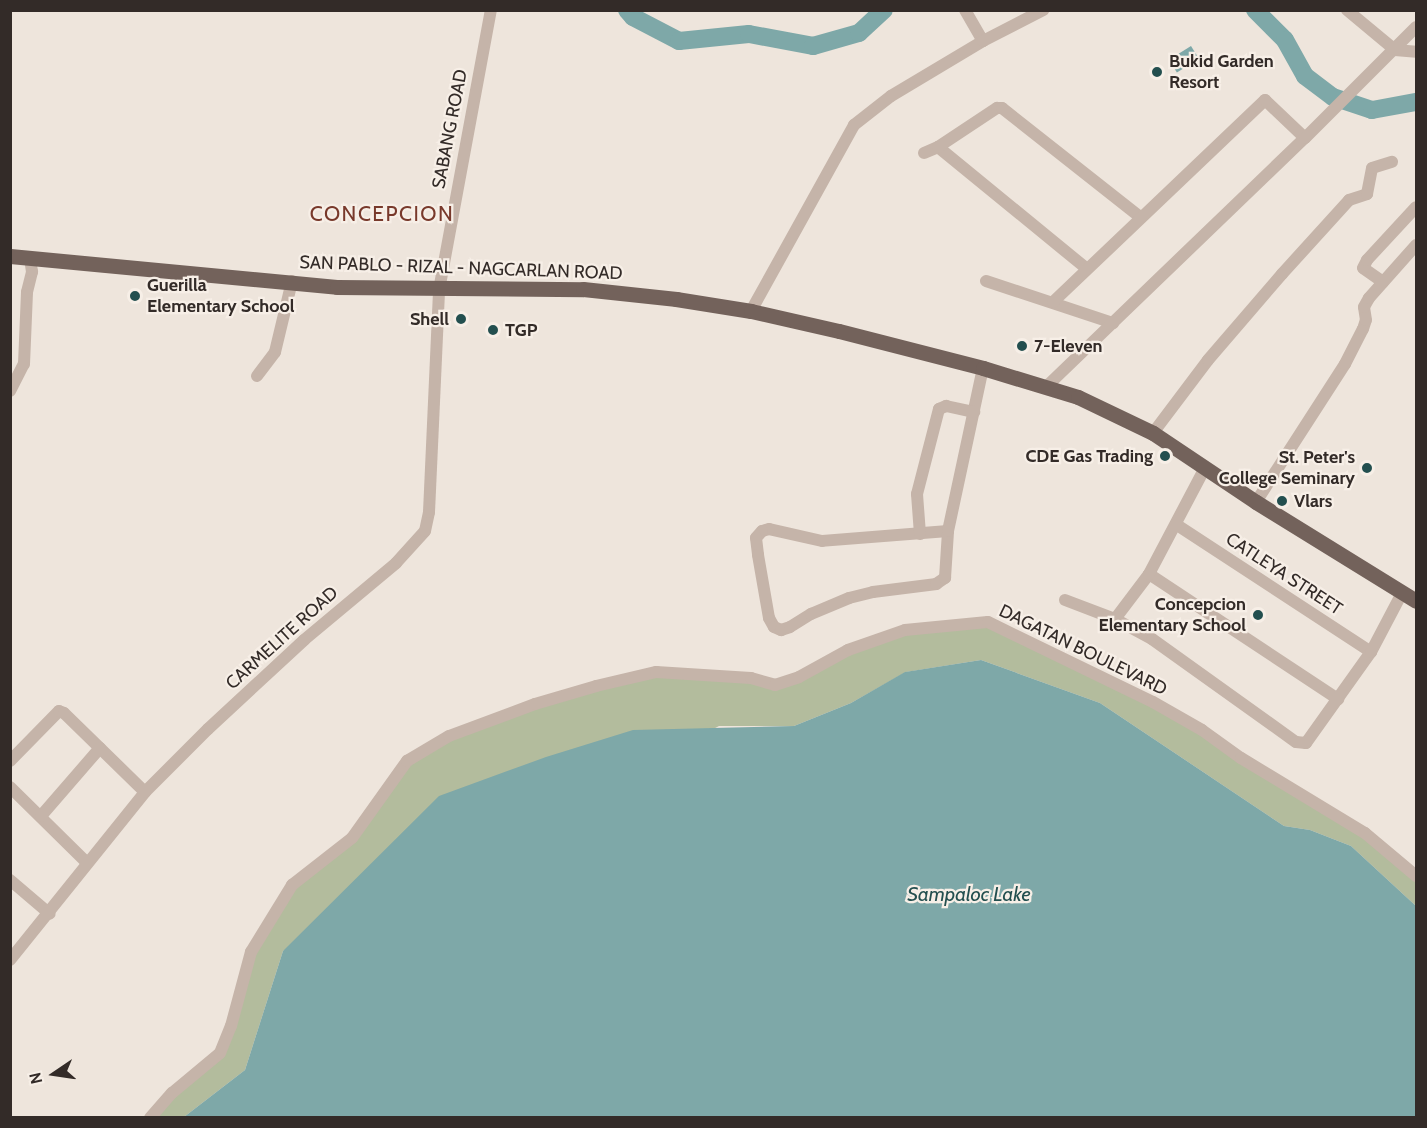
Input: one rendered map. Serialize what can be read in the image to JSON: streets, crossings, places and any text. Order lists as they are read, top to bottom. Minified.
{"streets":{"main road":["SAN PABLO - RIZAL - NAGCARLAN ROAD"],"street":["SABANG ROAD","CATLEYA STREET","CARMELITE ROAD","DAGATAN BOULEVARD"]},"crossings":[["SABANG ROAD","SAN PABLO - RIZAL - NAGCARLAN ROAD"],["SABANG ROAD","CARMELITE ROAD"],["SAN PABLO - RIZAL - NAGCARLAN ROAD","CARMELITE ROAD"]],"districts":["CONCEPCION"],"water":["Sampaloc Lake"],"places":["Bukid Garden Resort","Guerilla Elementary School","Shell","TGP","7-Eleven","CDE Gas Trading","St. Peter's College Seminary","Vlars","Concepcion Elementary School"],"north":"left"}
